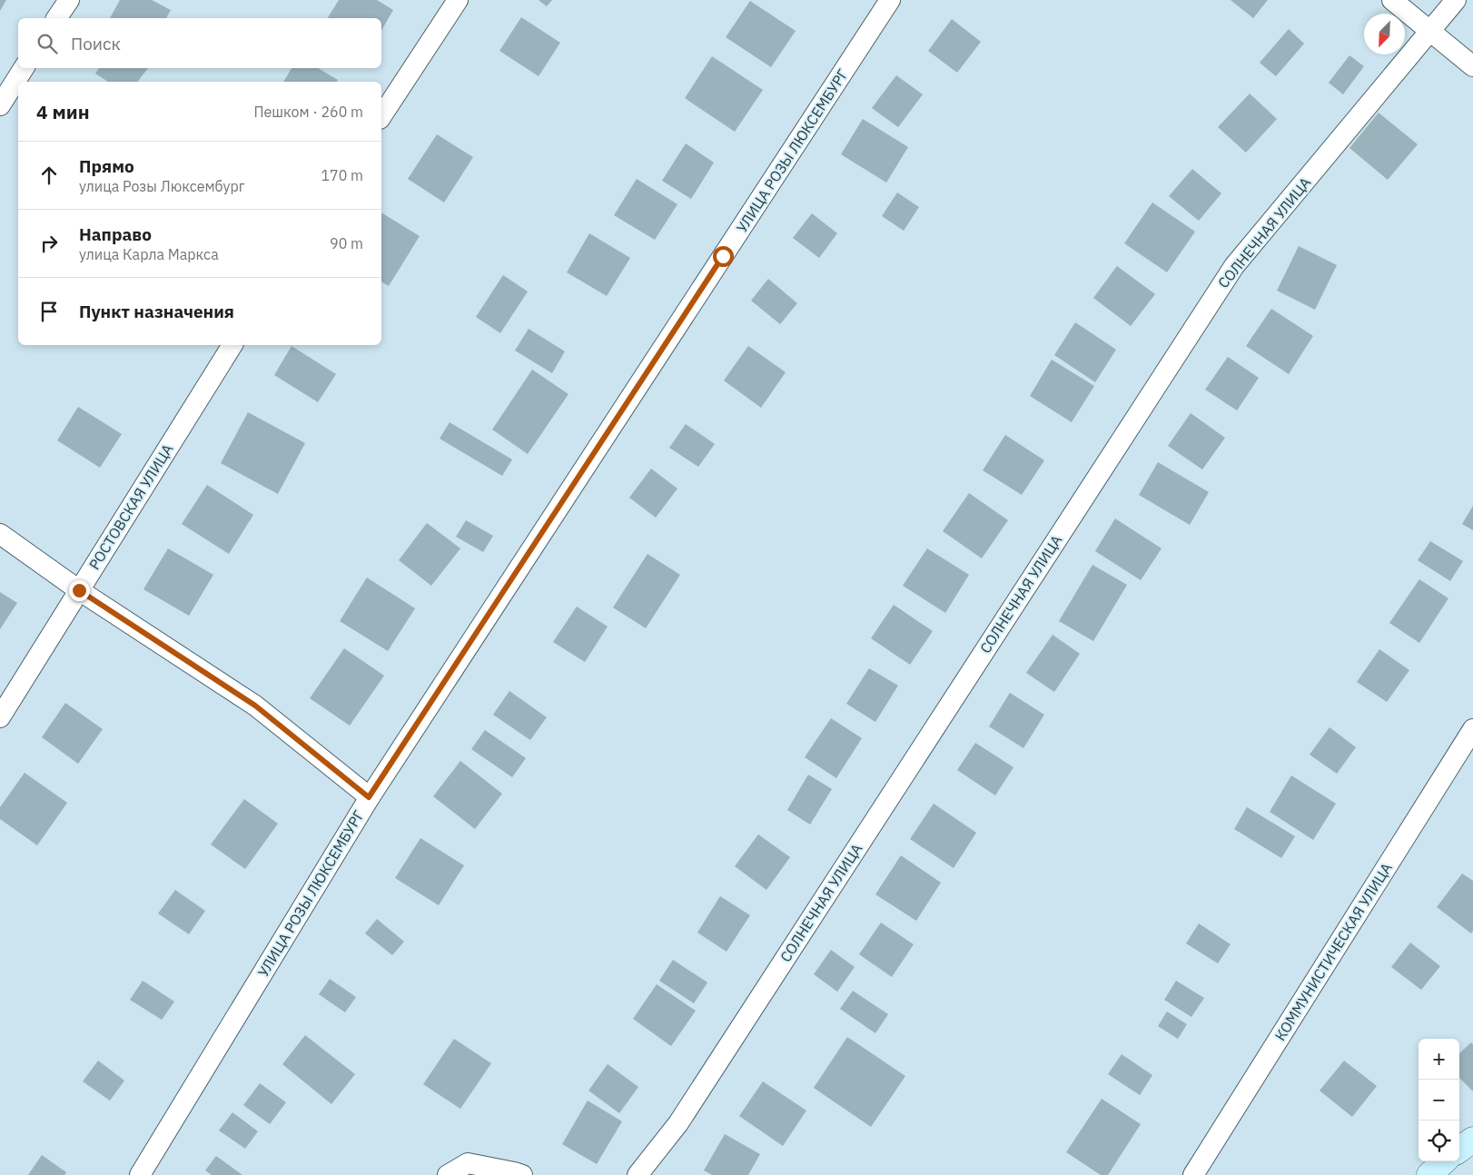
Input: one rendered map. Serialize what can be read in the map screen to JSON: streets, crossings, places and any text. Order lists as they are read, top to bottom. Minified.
{"streets":{"street":["УЛИЦА РОЗЫ ЛЮКСЕМБУРГ","СОЛНЕЧНАЯ УЛИЦА","РОСТОВСКАЯ УЛИЦА","КОММУНИСТИЧЕСКАЯ УЛИЦА"]},"north":"bottom left","page":{"search":"Поиск","heading":["4 мин","Пешком · 260 m"],"list":[["Прямо","улица Розы Люксембург","170 m"],["Направо","улица Карла Маркса","90 m"],"Пункт назначения"],"map_buttons":["+","−"]}}
